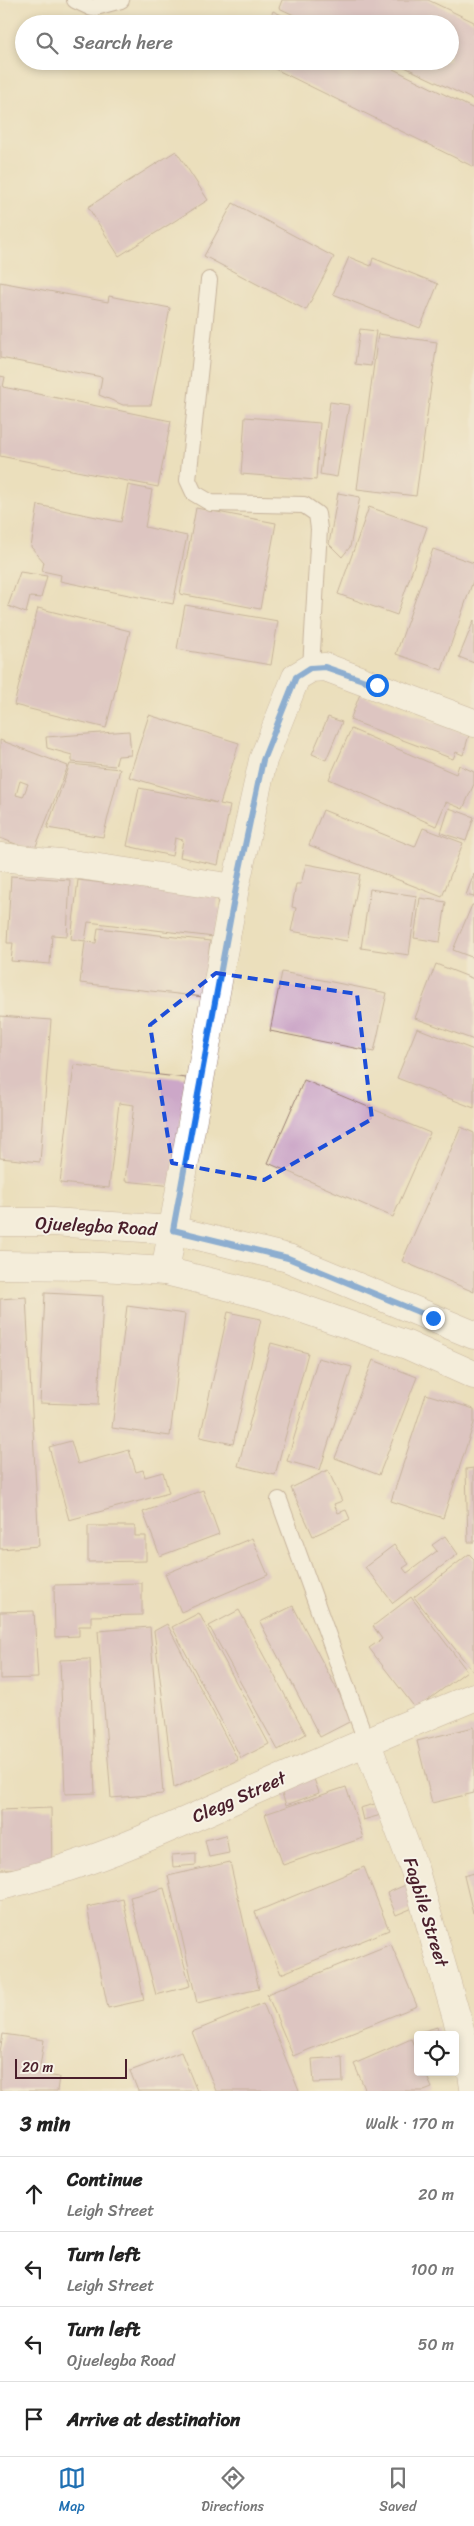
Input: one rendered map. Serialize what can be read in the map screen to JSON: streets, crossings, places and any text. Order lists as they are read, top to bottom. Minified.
{"streets":{"street":["Ojuelegba Road","Clegg Street","Fagbile Street"]},"crossings":[["Clegg Street","Fagbile Street"]],"scale_bar":"20 m","page":{"search":"Search here","scale":"20 m","heading":["3 min","Walk · 170 m"],"list":[["Continue","Leigh Street","20 m"],["Turn left","Leigh Street","100 m"],["Turn left","Ojuelegba Road","50 m"],"Arrive at destination"],"nav":["Map","Directions","Saved"]}}
